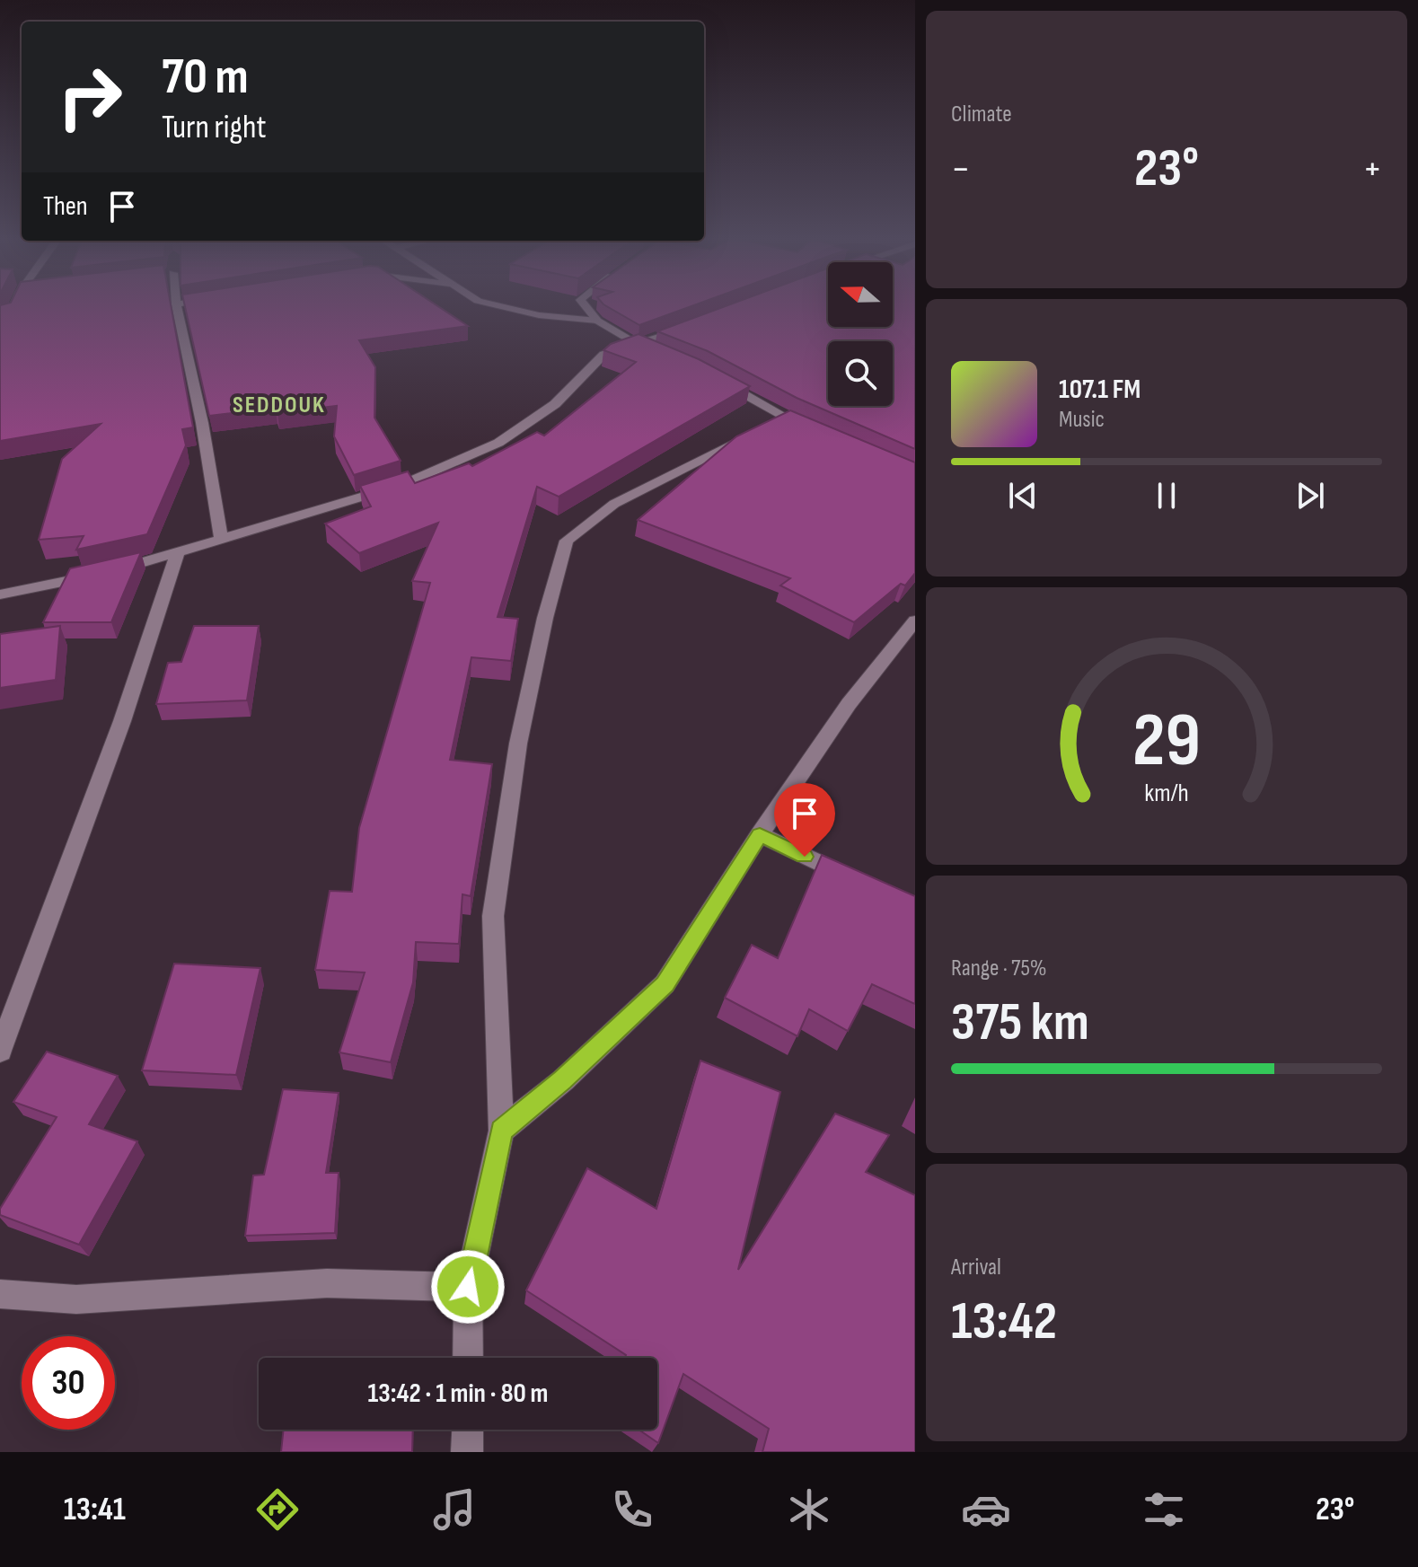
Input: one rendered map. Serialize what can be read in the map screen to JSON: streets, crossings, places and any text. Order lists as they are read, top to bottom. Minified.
{"districts":["SEDDOUK"],"north":"left","page":{"tile":["Climate",["Range · 75%","375 km"],["Arrival","13:42"]],"turn":["70 m","Turn right"],"heat":["−","23°","+"],"then":"Then","song":["107.1 FM","Music"],"limit":"30","trip":"13:42 · 1 min · 80 m","tabs":["13:41","23°"],"gauge":["29","km/h"]}}
